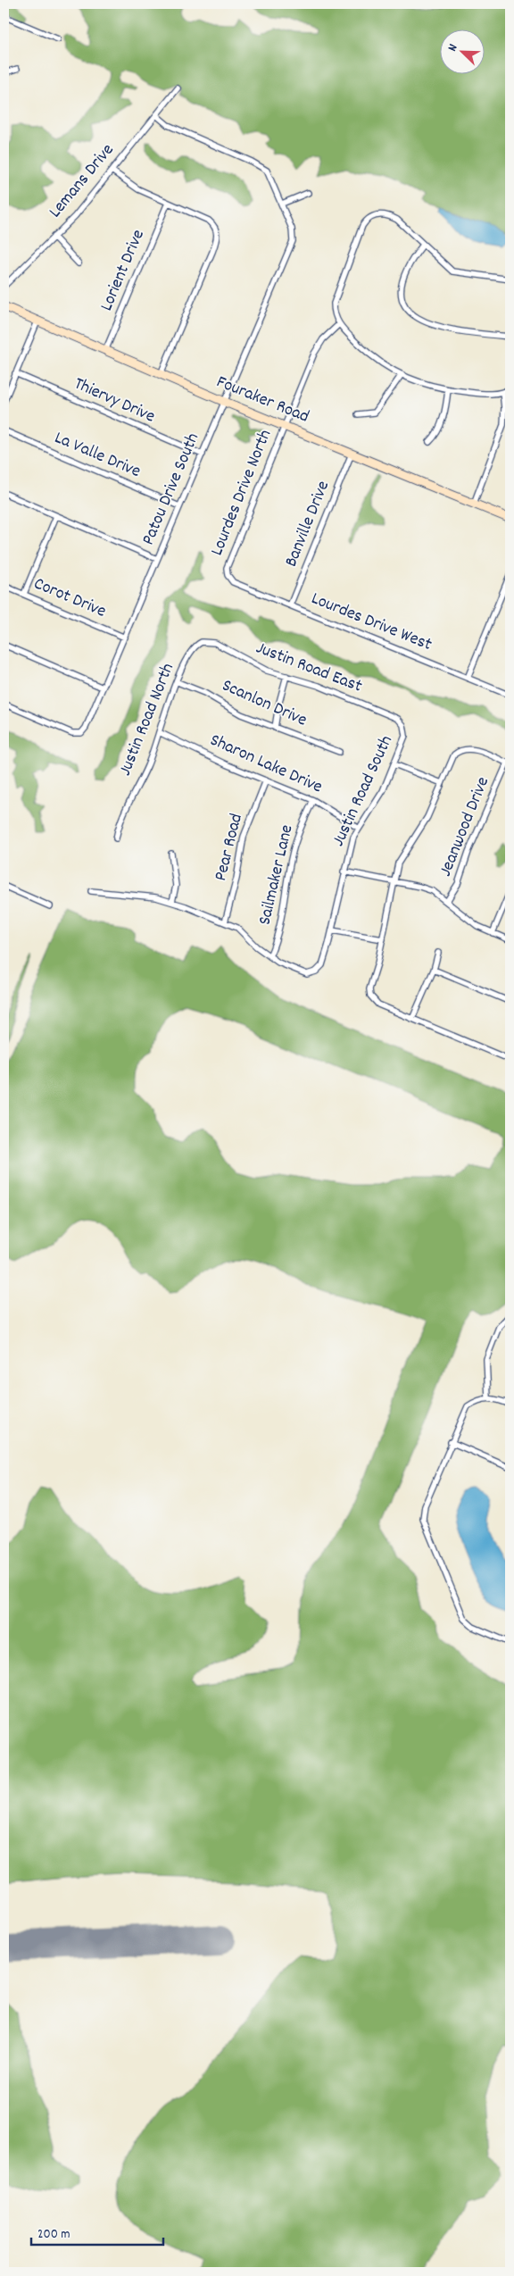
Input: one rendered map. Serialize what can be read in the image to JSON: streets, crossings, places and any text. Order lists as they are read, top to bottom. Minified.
{"streets":{"main road":["Fouraker Road"],"street":["Lemans Drive","Lorient Drive","Thiervy Drive","La Valle Drive","Patou Drive South","Lourdes Drive North","Banville Drive","Corot Drive","Lourdes Drive West","Justin Road East","Scanlon Drive","Justin Road North","Sharon Lake Drive","Justin Road South","Jeanwood Drive","Pear Road","Sailmaker Lane"]},"crossings":[["Lemans Drive","Patou Drive South"],["Lorient Drive","Fouraker Road"],["Fouraker Road","Patou Drive South"],["Fouraker Road","Lourdes Drive North"],["Fouraker Road","Banville Drive"],["Thiervy Drive","Patou Drive South"],["La Valle Drive","Patou Drive South"],["Patou Drive South","Corot Drive"],["Lourdes Drive North","Lourdes Drive West"],["Banville Drive","Lourdes Drive West"],["Justin Road East","Justin Road North"],["Justin Road East","Justin Road South"],["Scanlon Drive","Justin Road North"],["Justin Road North","Sharon Lake Drive"],["Sharon Lake Drive","Justin Road South"],["Sharon Lake Drive","Pear Road"],["Sharon Lake Drive","Sailmaker Lane"],["Justin Road South","Sailmaker Lane"]],"scale_bar":"200 m","north":"top left"}
